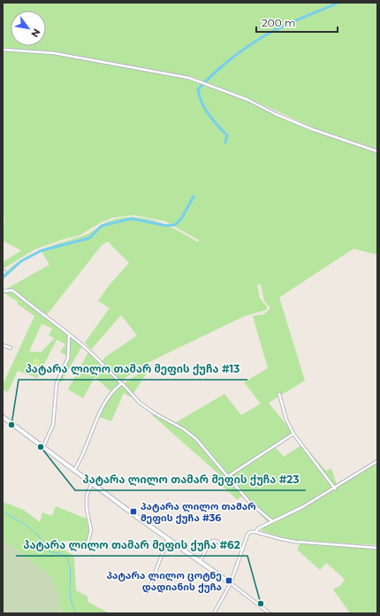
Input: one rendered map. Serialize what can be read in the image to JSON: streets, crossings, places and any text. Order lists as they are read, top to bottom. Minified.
{"places":{"other":["პატარა ლილო თამარ მეფის ქუჩა #13","პატარა ლილო თამარ მეფის ქუჩა #23","პატარა ლილო თამარ მეფის ქუჩა #62"],"transit":["პატარა ლილო თამარ მეფის ქუჩა #36","პატარა ლილო ცოტნე დადიანის ქუჩა"]},"scale_bar":"200 m","north":"bottom right"}
